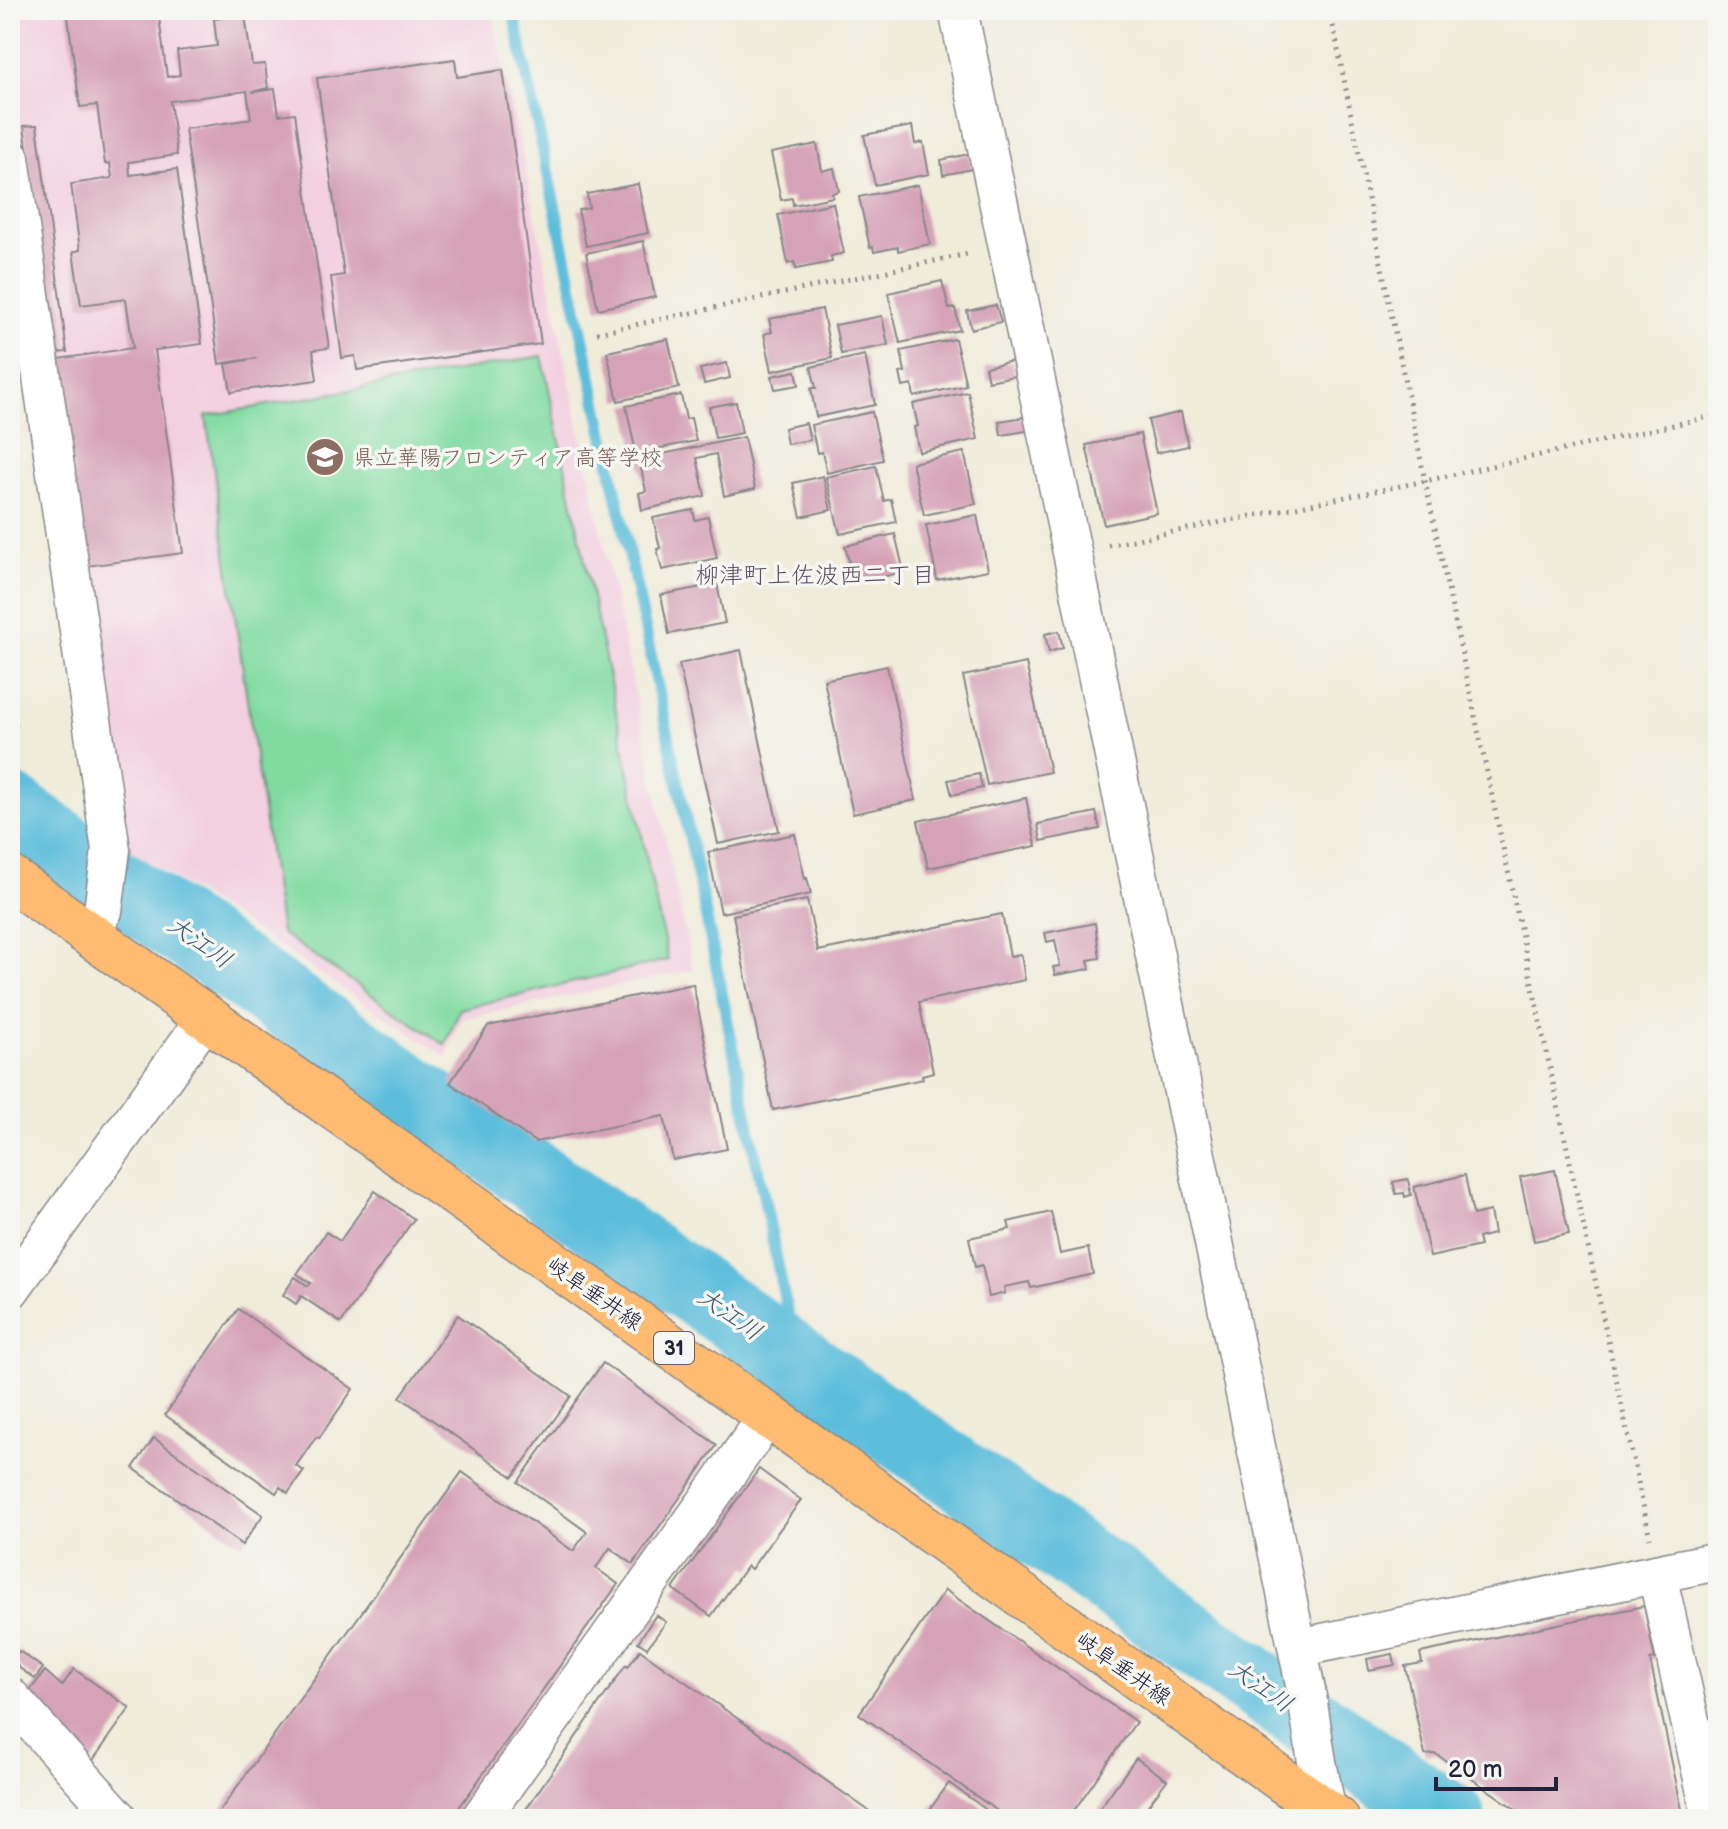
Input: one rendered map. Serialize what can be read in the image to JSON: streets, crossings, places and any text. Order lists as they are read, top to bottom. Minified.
{"streets":{"main road":["岐阜垂井線","31"]},"districts":["柳津町上佐波西二丁目"],"water":["大江川"],"places":{"school or university":["県立華陽フロンティア高等学校"]},"scale_bar":"20 m"}
